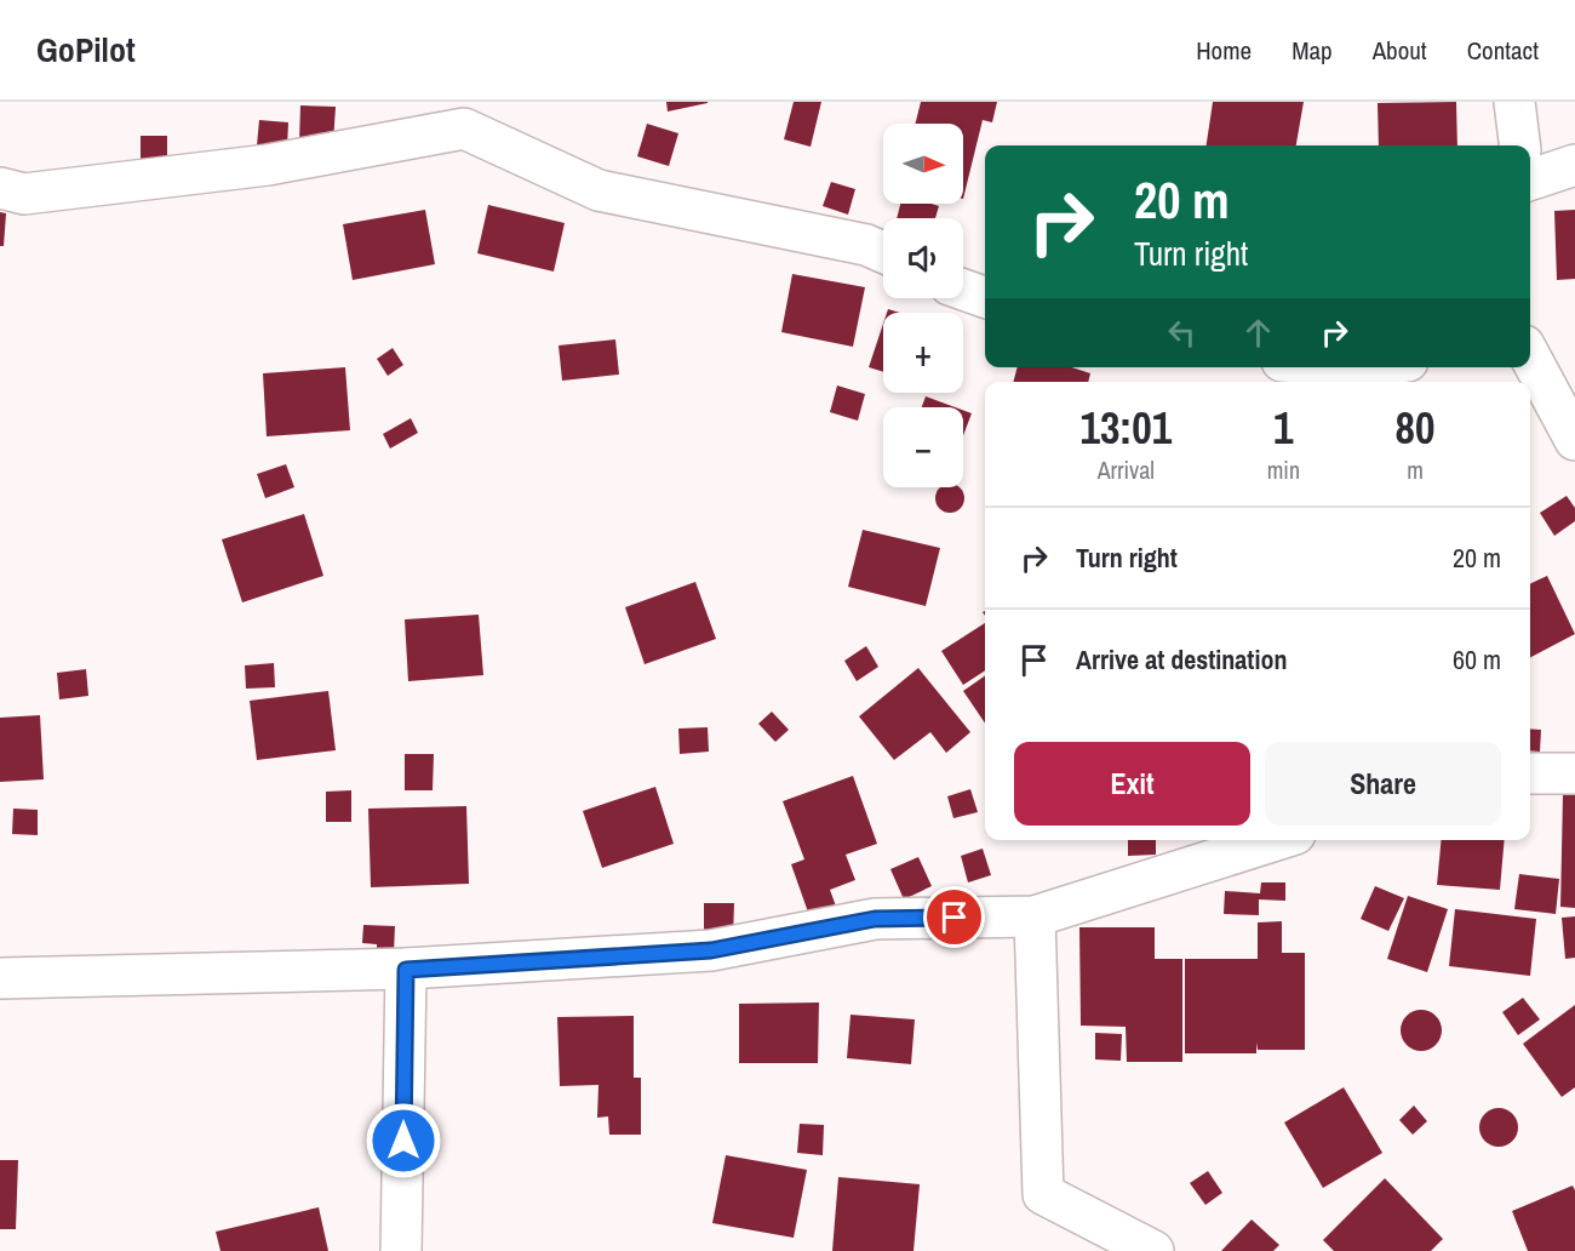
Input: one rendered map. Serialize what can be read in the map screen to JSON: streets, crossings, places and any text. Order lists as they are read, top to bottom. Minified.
{"north":"right","page":{"header":"GoPilot","nav":["Home","Map","About","Contact"],"map_buttons":["+","−"],"turn":["20 m","Turn right"],"eta":["13:01","Arrival","1","min","80","m"],"list":[{"name":"Turn right","value":"20 m"},{"name":"Arrive at destination","value":"60 m"}],"buttons":["Exit","Share"]}}
